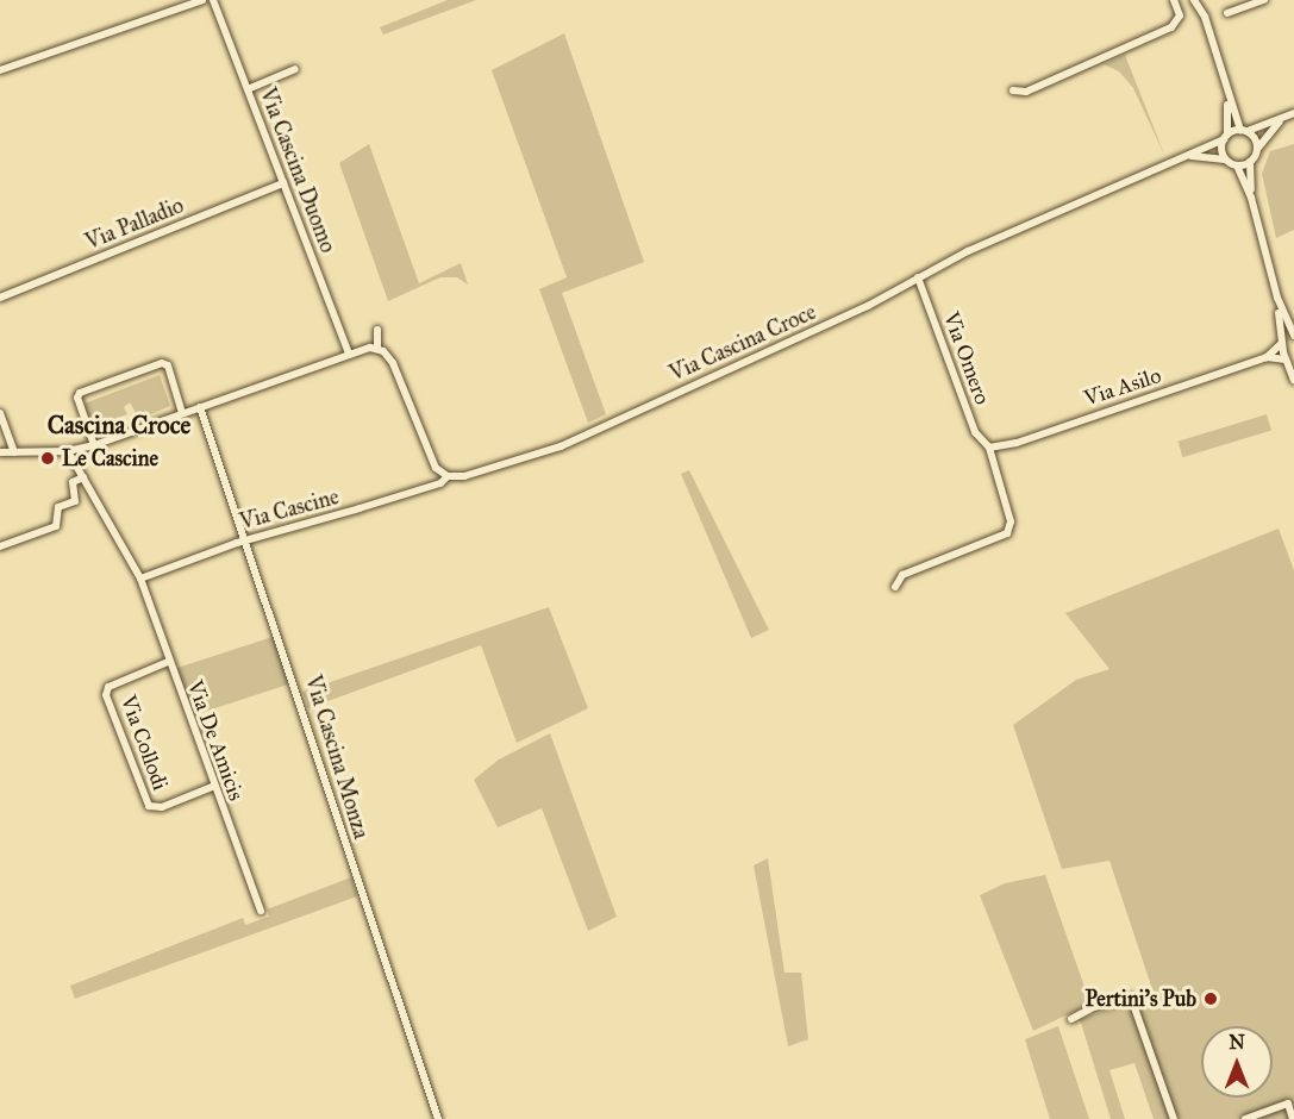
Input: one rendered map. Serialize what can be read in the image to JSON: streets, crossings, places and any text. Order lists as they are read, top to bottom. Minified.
{"streets":{"street":["Via Cascina Duomo","Via Palladio","Via Cascina Croce","Via Omero","Via Asilo","Via Cascine","Via De Amicis","Via Collodi","Via Cascina Monza"]},"crossings":[["Via Cascina Duomo","Via Palladio"],["Via Cascina Croce","Via Omero"],["Via Cascina Croce","Via Cascine"],["Via Omero","Via Asilo"],["Via Cascine","Via De Amicis"],["Via Cascine","Via Cascina Monza"],["Via De Amicis","Via Collodi"]],"districts":["Cascina Croce"],"places":["Le Cascine","Pertini's Pub"],"north":"top"}
